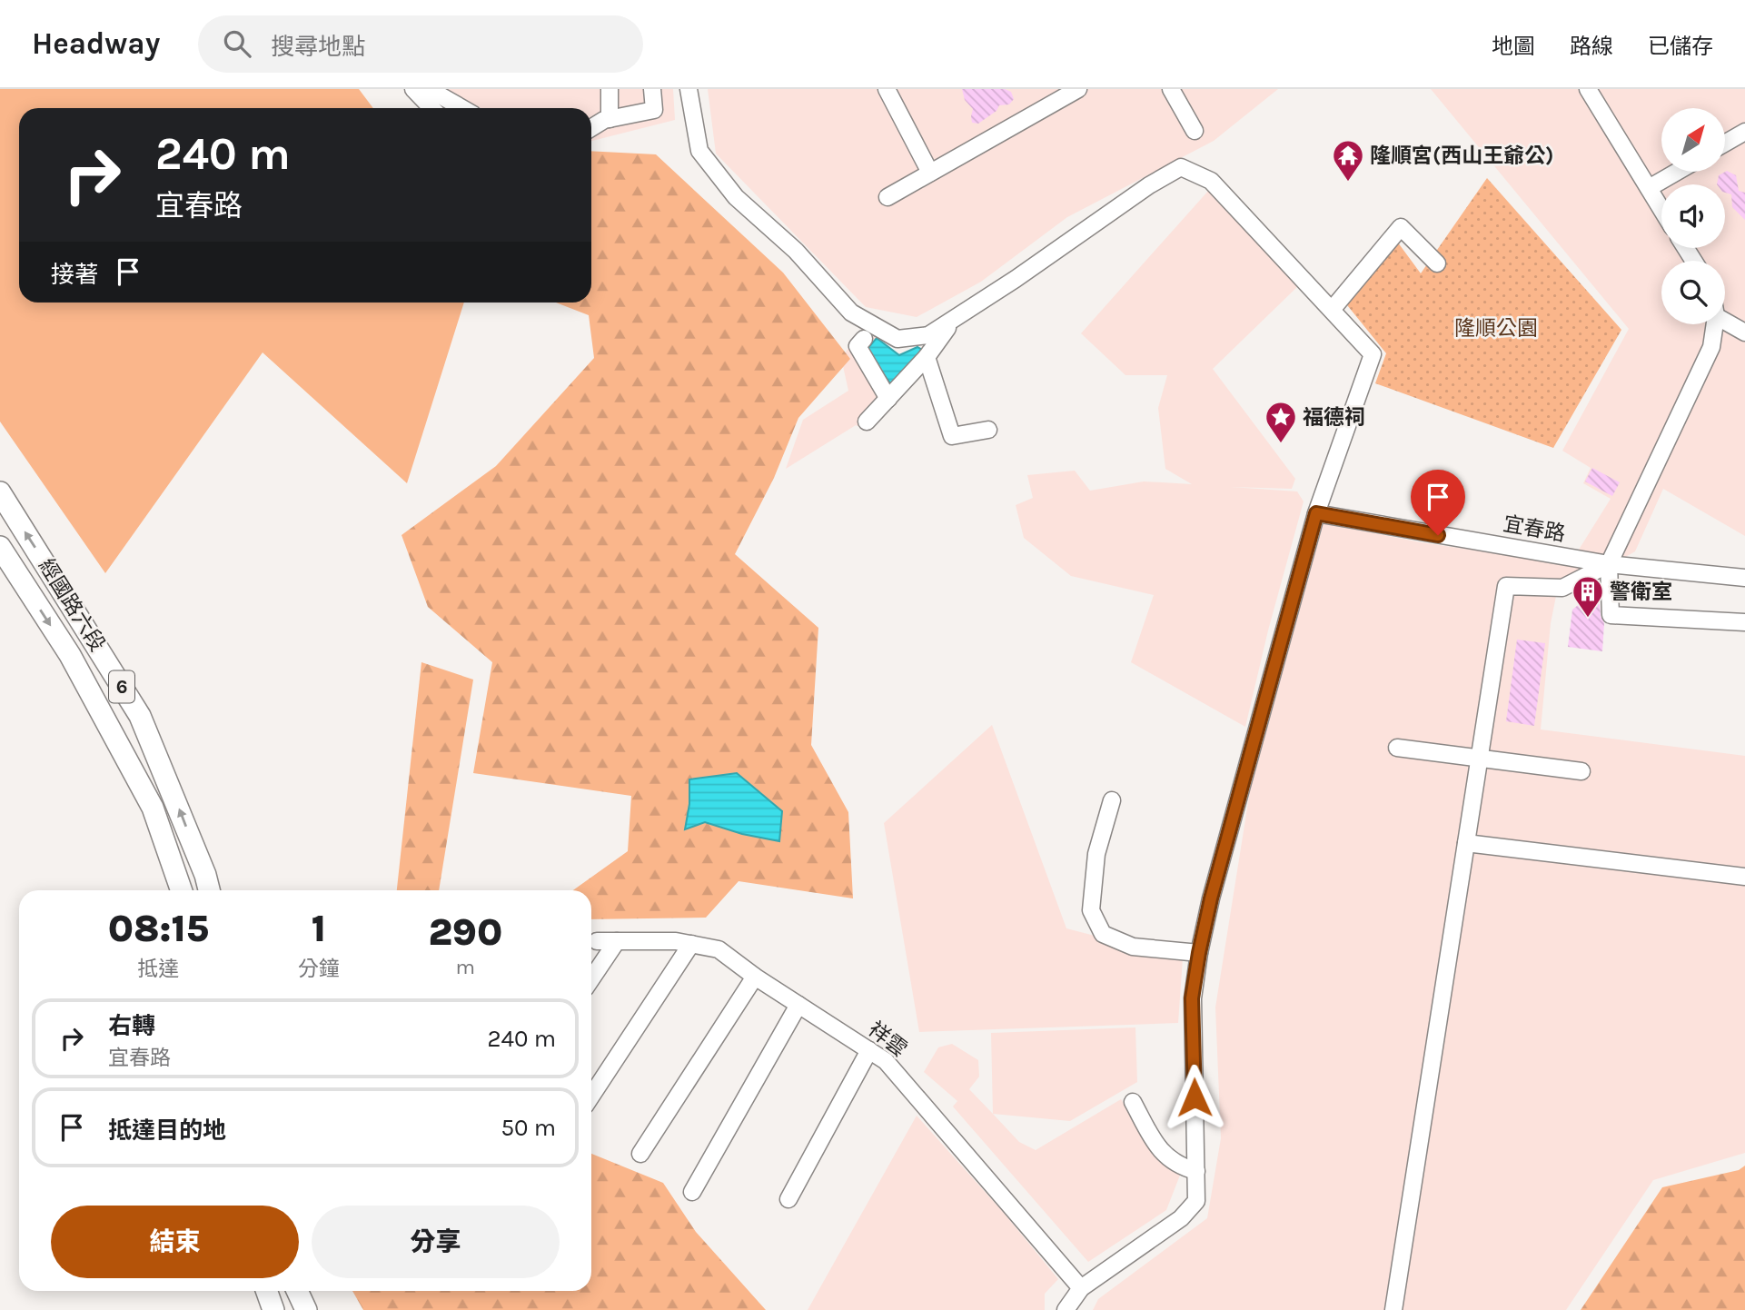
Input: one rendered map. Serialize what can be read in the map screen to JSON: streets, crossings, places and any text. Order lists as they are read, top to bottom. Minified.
{"streets":{"main road":["經國路六段","6"],"street":["宜春路","祥雲"]},"parks":["隆順公園"],"places":{"temple":["隆順宮(西山王爺公)"],"place":["福德祠"],"building":["警衛室"]},"north":"top right","page":{"header":"Headway","search":"搜尋地點","nav":["地圖","路線","已儲存"],"turn":["240 m","宜春路"],"then":"接著","eta":["08:15","抵達","1","分鐘","290","m"],"list":[{"name":"右轉","note":"宜春路","value":"240 m"},{"name":"抵達目的地","value":"50 m"}],"buttons":["結束","分享"]}}
